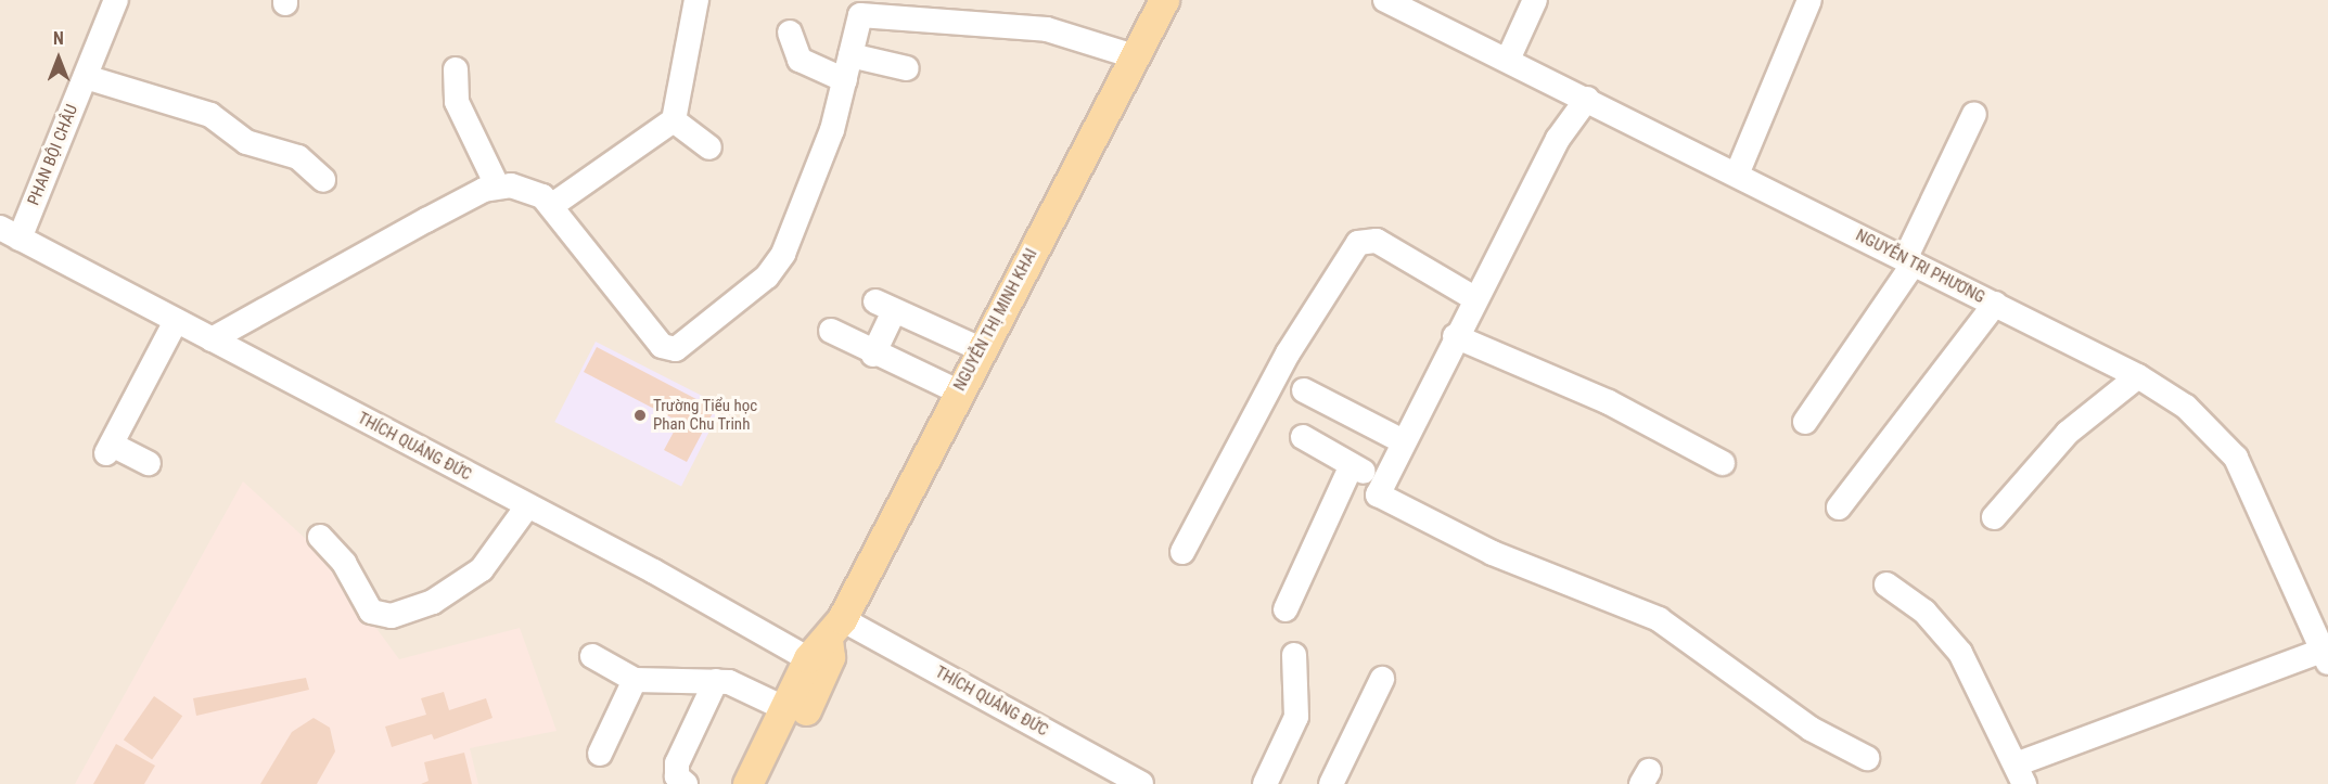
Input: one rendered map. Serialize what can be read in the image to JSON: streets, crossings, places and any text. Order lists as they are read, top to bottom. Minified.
{"streets":{"main road":["NGUYỄN THỊ MINH KHAI"],"street":["PHAN BỘI CHÂU","NGUYỄN TRI PHƯƠNG","THÍCH QUẢNG ĐỨC"]},"crossings":[["PHAN BỘI CHÂU","THÍCH QUẢNG ĐỨC"],["NGUYỄN THỊ MINH KHAI","THÍCH QUẢNG ĐỨC"]],"places":["Trường Tiểu học Phan Chu Trinh"],"north":"top"}
